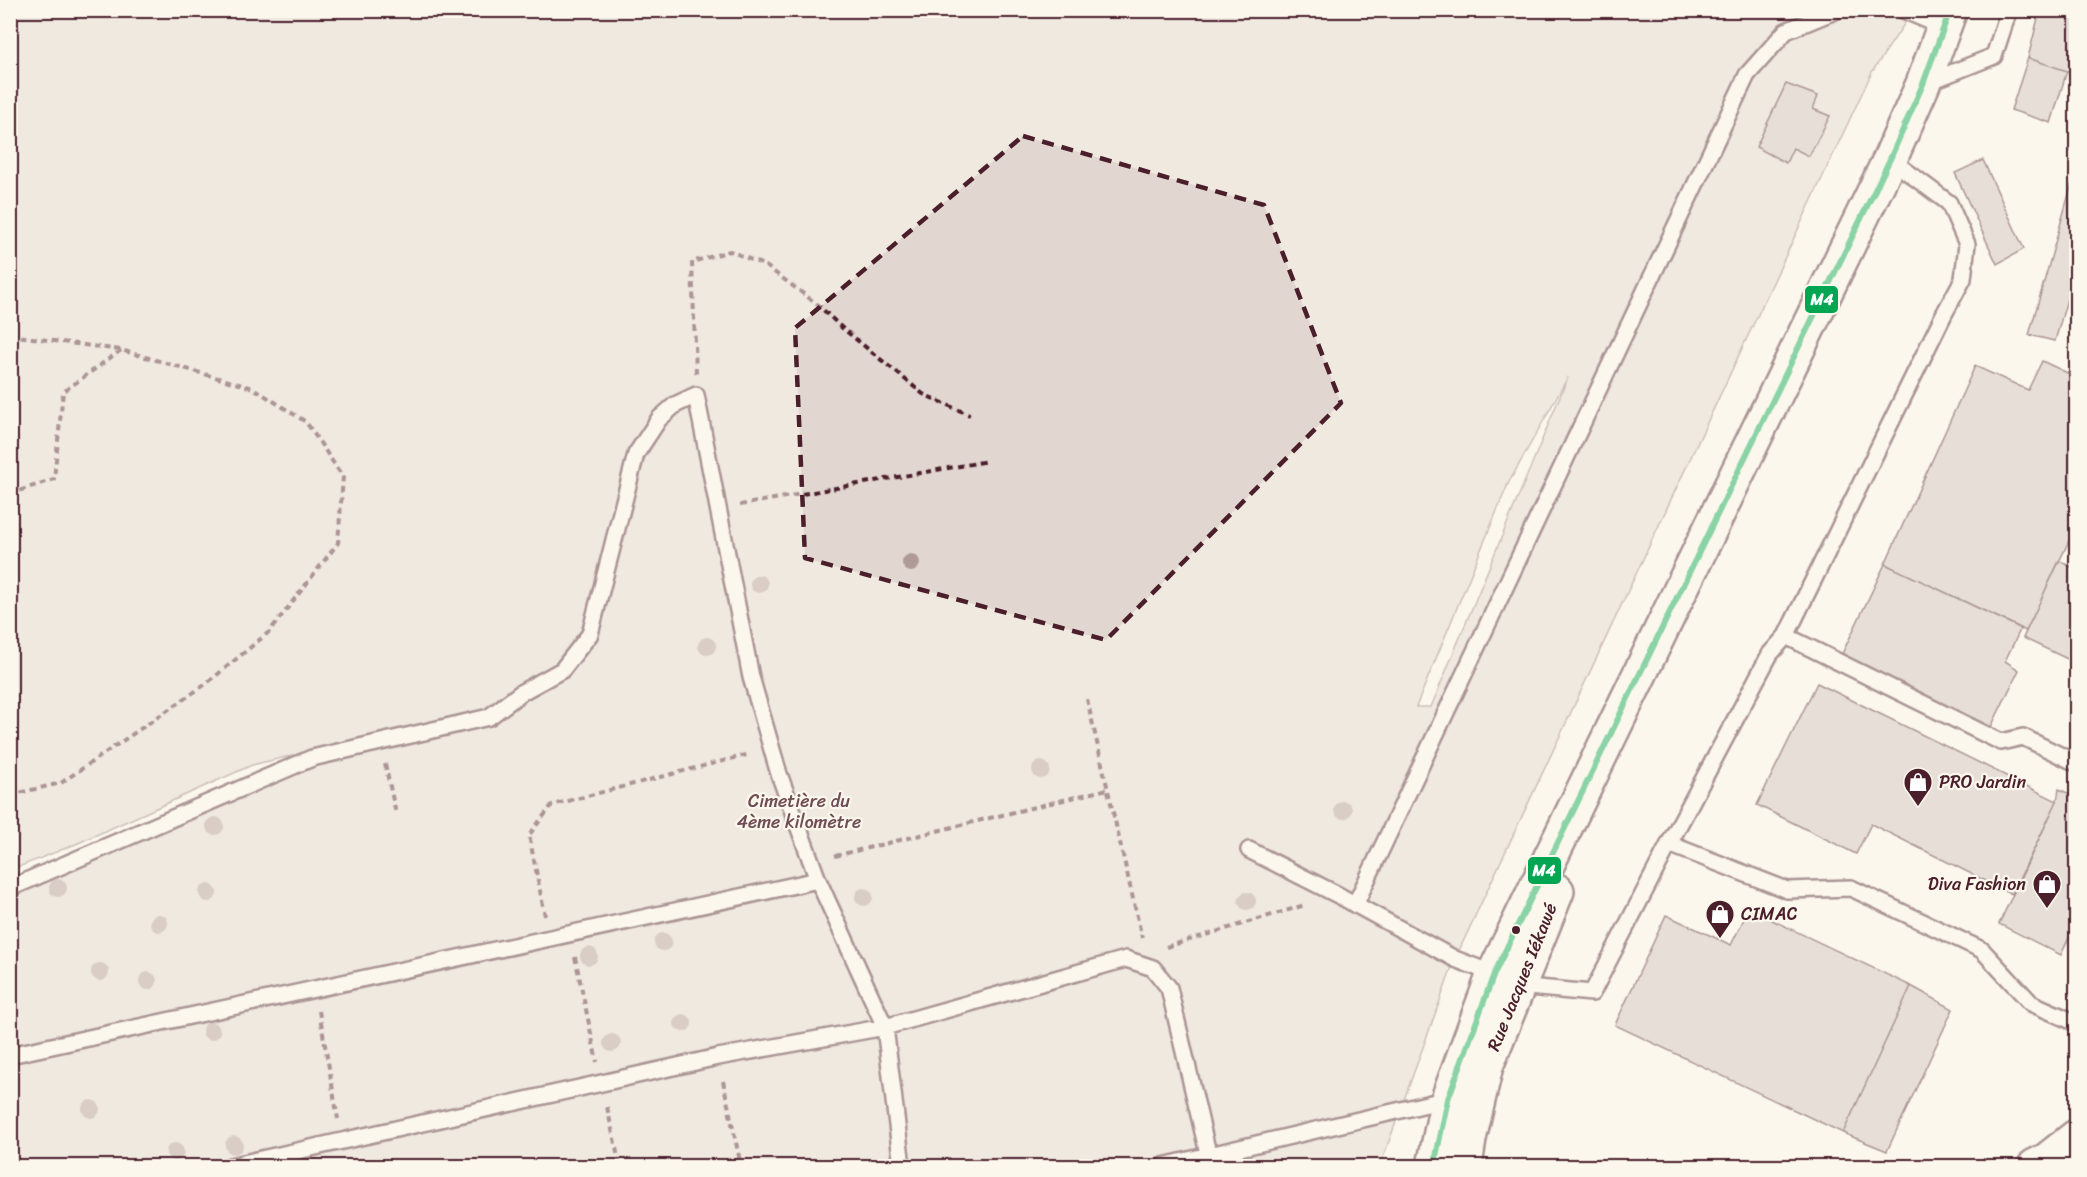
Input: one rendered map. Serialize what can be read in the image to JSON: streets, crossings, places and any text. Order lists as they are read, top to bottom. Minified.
{"streets":{"main road":["Rue Jacques Iékawé"]},"parks":["Cimetière du 4ème kilomètre"],"places":{"shop":["PRO Jardin","Diva Fashion","CIMAC"]},"lines":["transit line M4"]}
